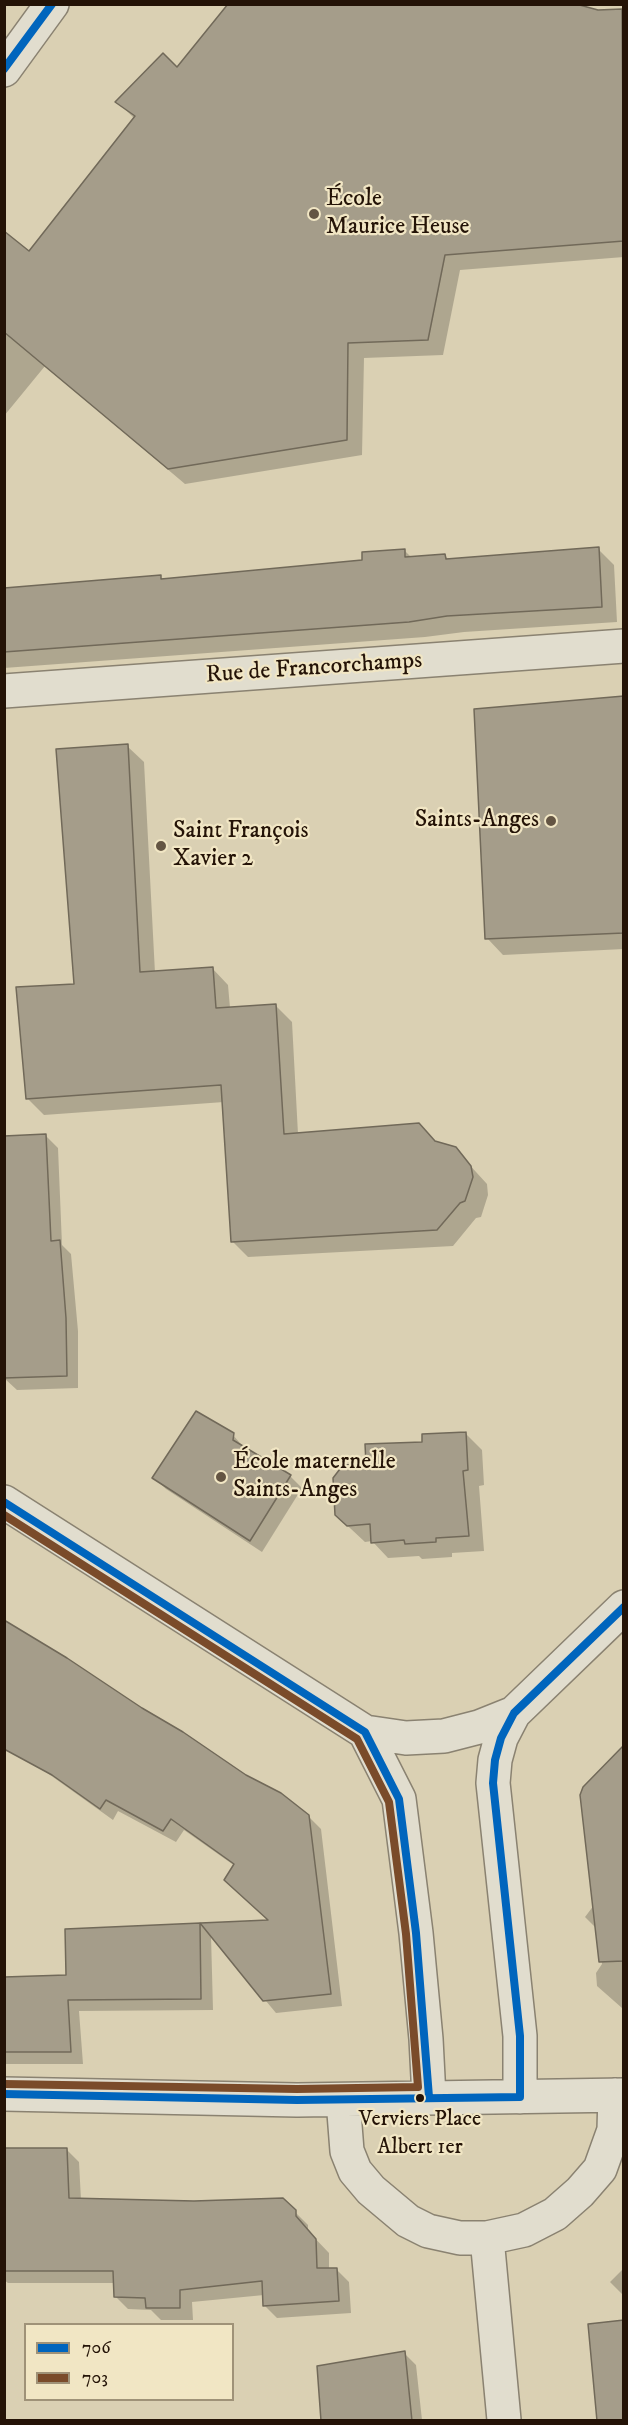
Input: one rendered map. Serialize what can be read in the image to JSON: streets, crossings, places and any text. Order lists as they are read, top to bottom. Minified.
{"streets":{"street":["Rue de Francorchamps"]},"places":["École Maurice Heuse","Saints-Anges","Saint François Xavier 2","École maternelle Saints-Anges","Verviers Place Albert 1er"],"lines":["transit line 706","transit line 703"],"legend":["706","703"]}
